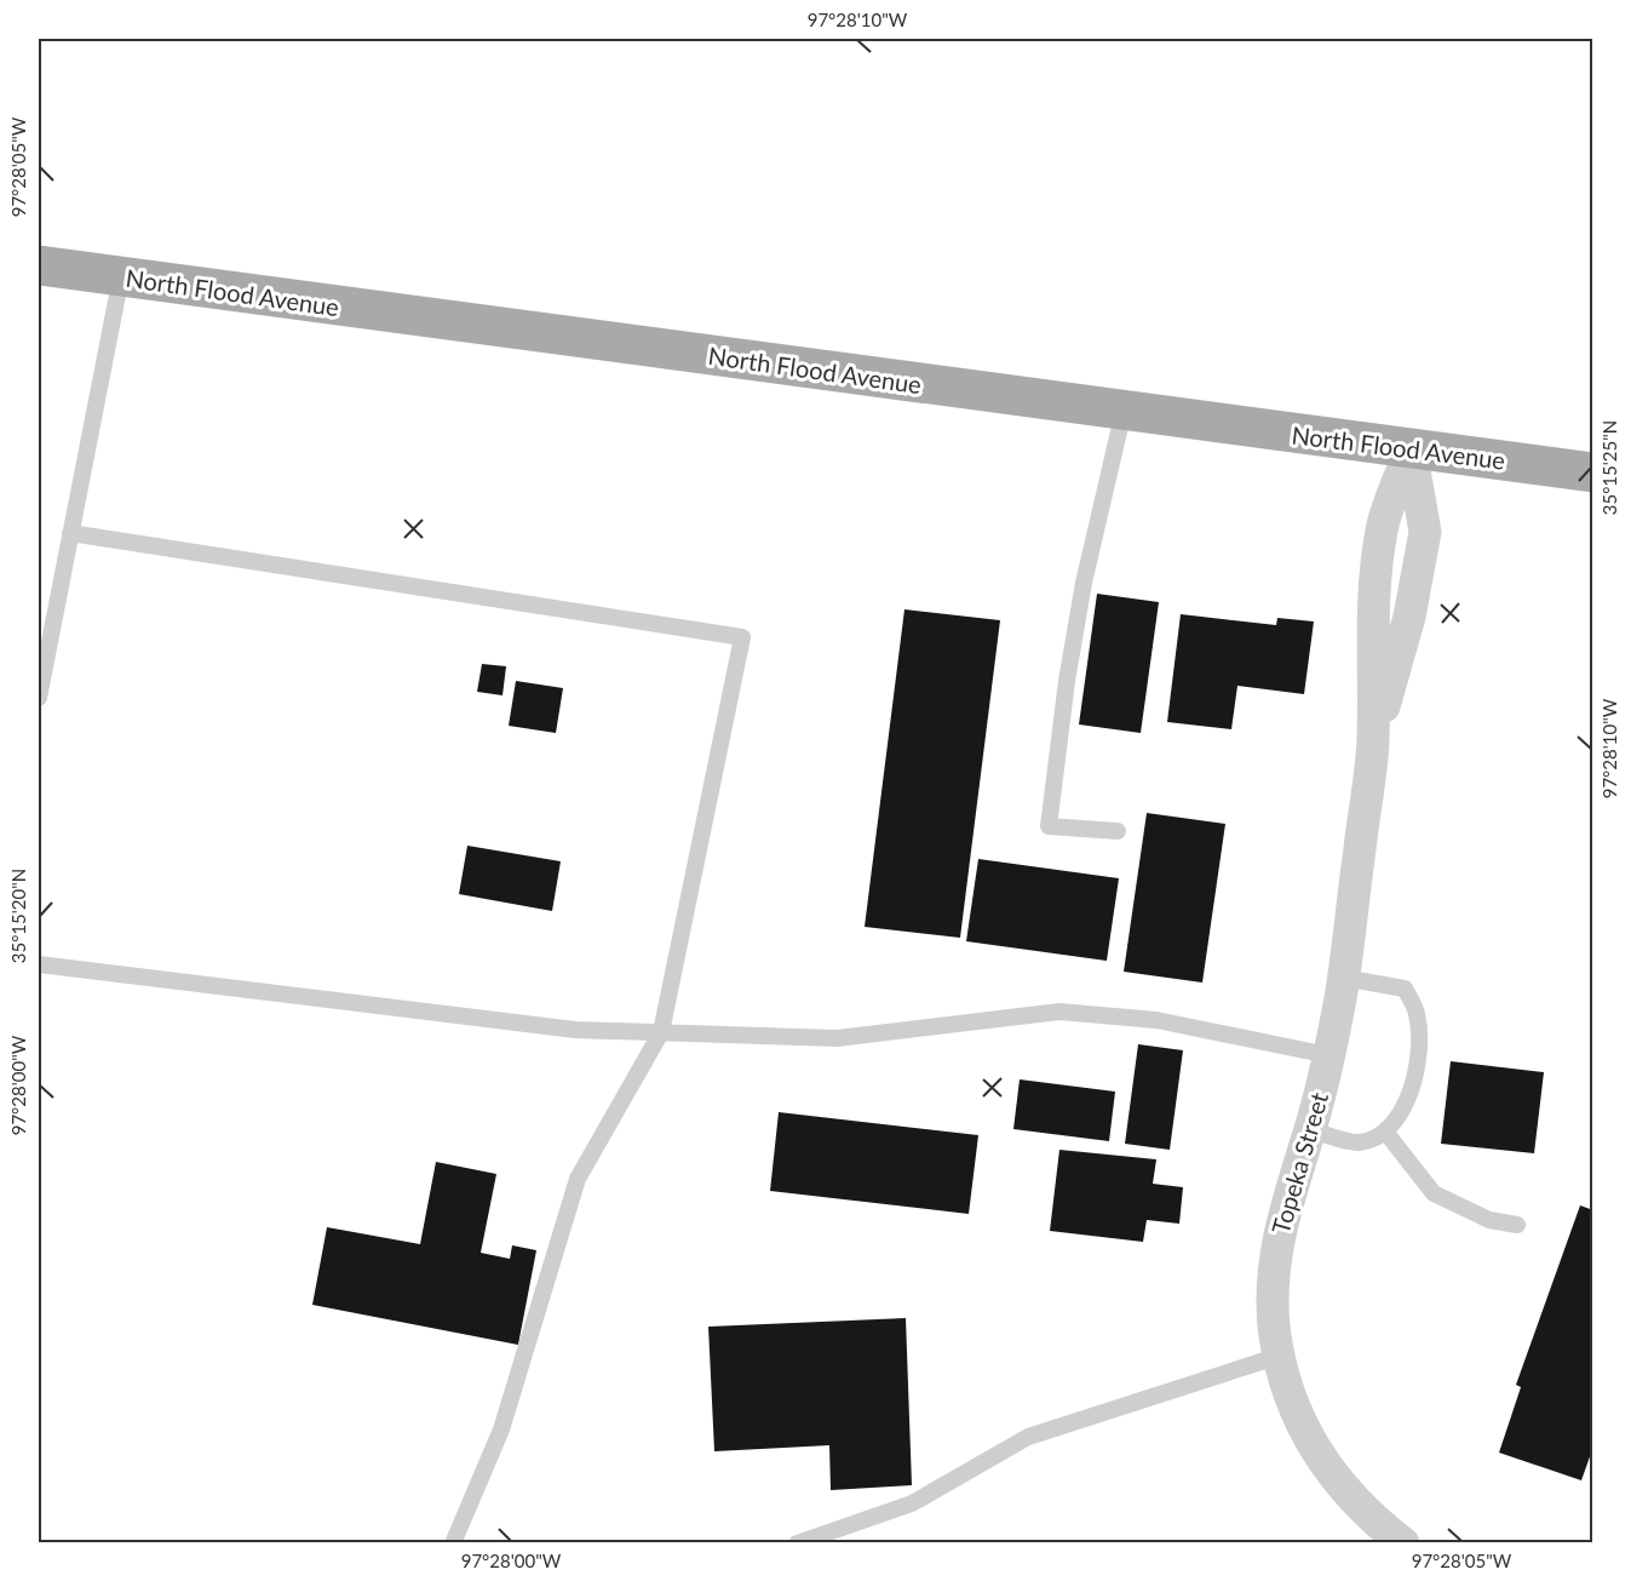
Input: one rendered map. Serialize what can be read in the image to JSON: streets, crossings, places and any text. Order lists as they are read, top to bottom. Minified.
{"streets":{"main road":["North Flood Avenue"],"street":["Topeka Street"]},"crossings":[["North Flood Avenue","Topeka Street"]],"coordinates":["97°28'10\"W","97°28'05\"W","35°15'25\"N","35°15'20\"N","97°28'00\"W"]}
